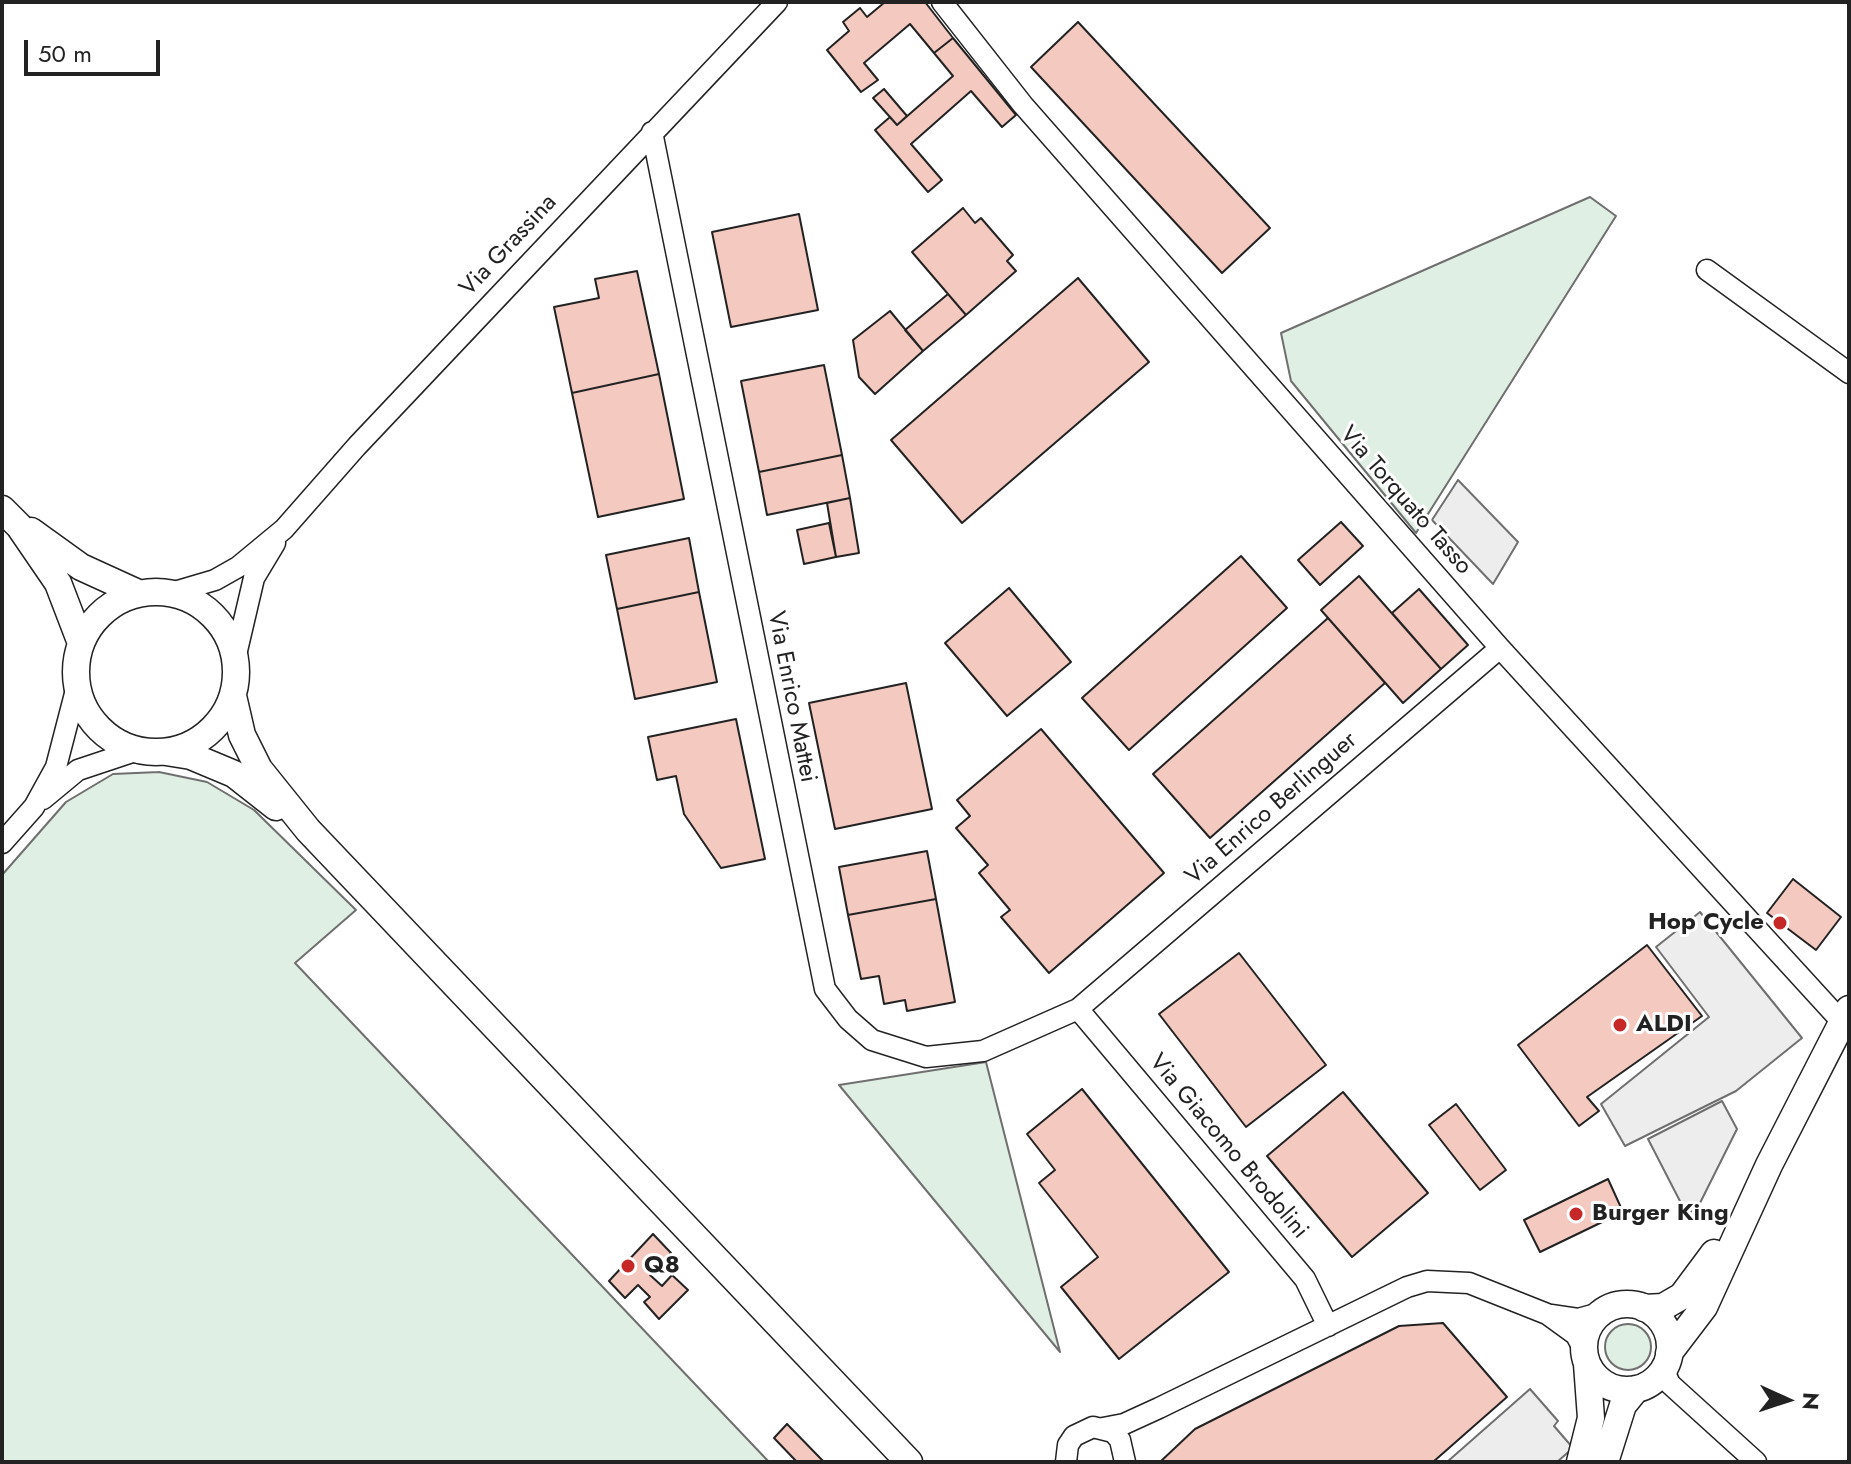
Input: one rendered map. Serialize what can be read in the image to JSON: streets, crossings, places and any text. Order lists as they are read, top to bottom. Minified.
{"streets":{"street":["Via Grassina","Via Torquato Tasso","Via Enrico Mattei","Via Enrico Berlinguer","Via Giacomo Brodolini"]},"crossings":[["Via Grassina","Via Enrico Mattei"],["Via Torquato Tasso","Via Enrico Berlinguer"],["Via Enrico Mattei","Via Enrico Berlinguer"],["Via Enrico Mattei","Via Giacomo Brodolini"],["Via Enrico Berlinguer","Via Giacomo Brodolini"]],"places":["Hop Cycle","ALDI","Burger King","Q8"],"scale_bar":"50 m","north":"right"}
